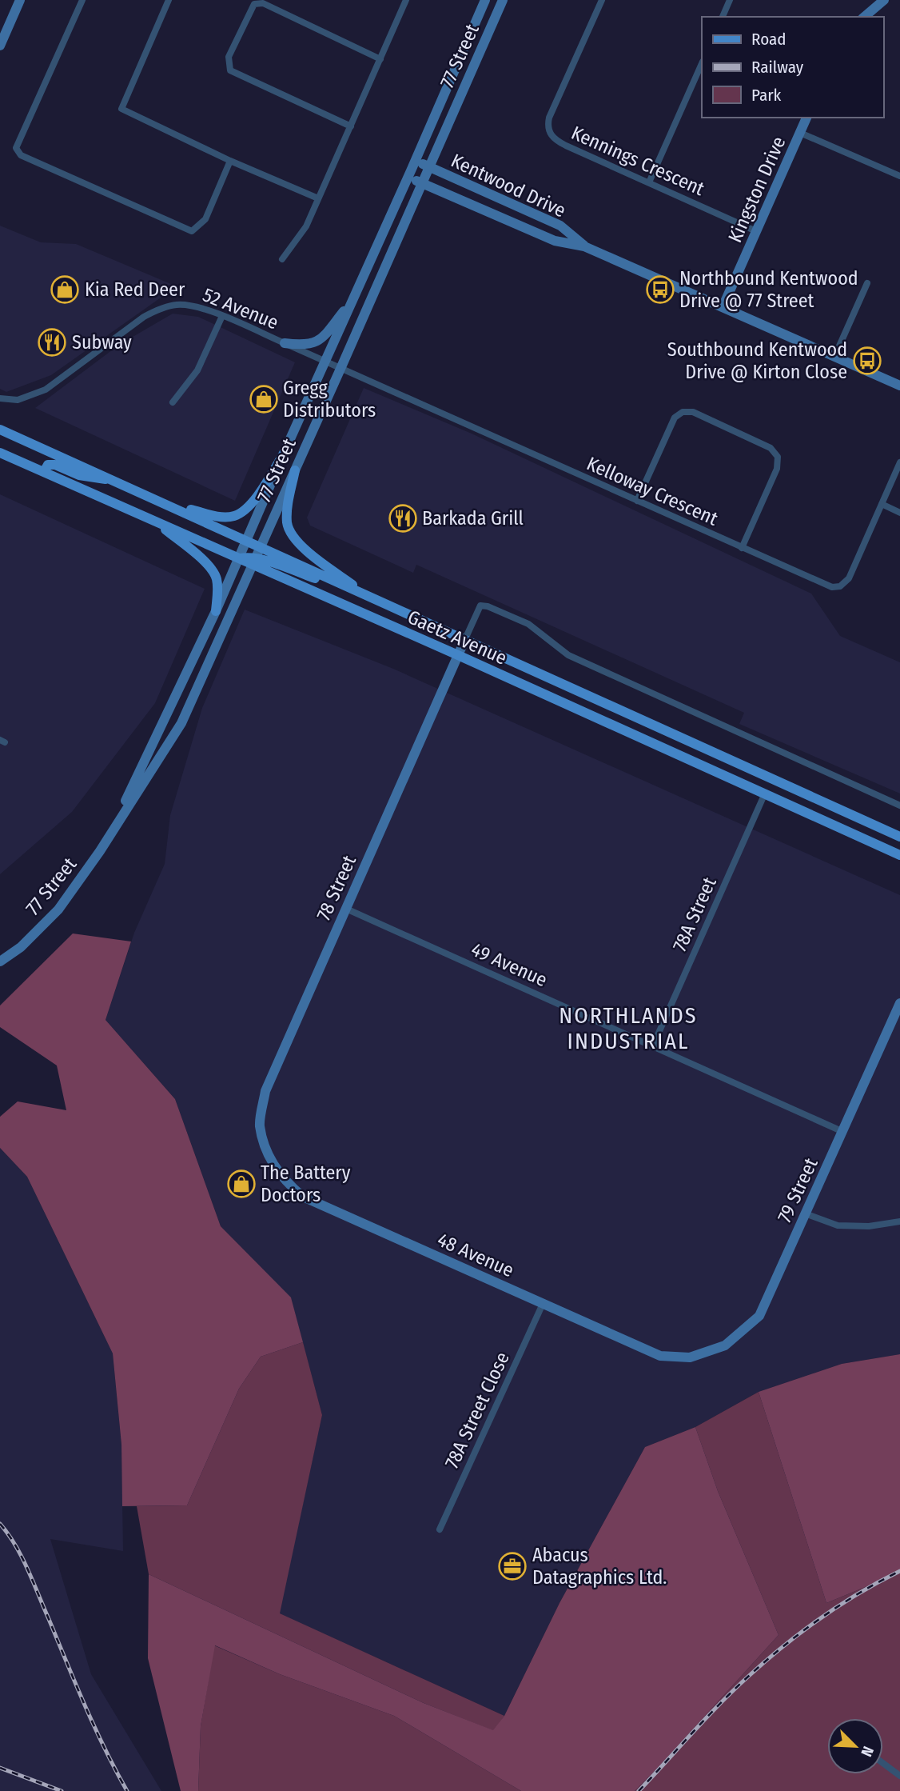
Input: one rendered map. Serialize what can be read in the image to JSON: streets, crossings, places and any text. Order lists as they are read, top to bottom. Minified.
{"streets":{"main road":["Gaetz Avenue"],"street":["77 Street","Kennings Crescent","Kentwood Drive","Kingston Drive","52 Avenue","Kelloway Crescent","78 Street","78A Street","49 Avenue","79 Street","48 Avenue","78A Street Close"]},"crossings":[["77 Street","Kentwood Drive"],["77 Street","52 Avenue"],["77 Street","Kelloway Crescent"],["77 Street","Gaetz Avenue"],["Kennings Crescent","Kingston Drive"],["Kentwood Drive","Kingston Drive"],["52 Avenue","Kelloway Crescent"],["Gaetz Avenue","78 Street"],["Gaetz Avenue","78A Street"],["78 Street","49 Avenue"],["78 Street","48 Avenue"],["78A Street","49 Avenue"],["49 Avenue","79 Street"],["79 Street","48 Avenue"],["48 Avenue","78A Street Close"]],"districts":["NORTHLANDS INDUSTRIAL"],"places":{"shop":["Kia Red Deer","Gregg Distributors","The Battery Doctors"],"bus stop":["Northbound Kentwood Drive @ 77 Street","Southbound Kentwood Drive @ Kirton Close"],"restaurant":["Subway","Barkada Grill"],"office":["Abacus Datagraphics Ltd."]},"legend":["Road","Railway","Park"],"north":"bottom right"}
